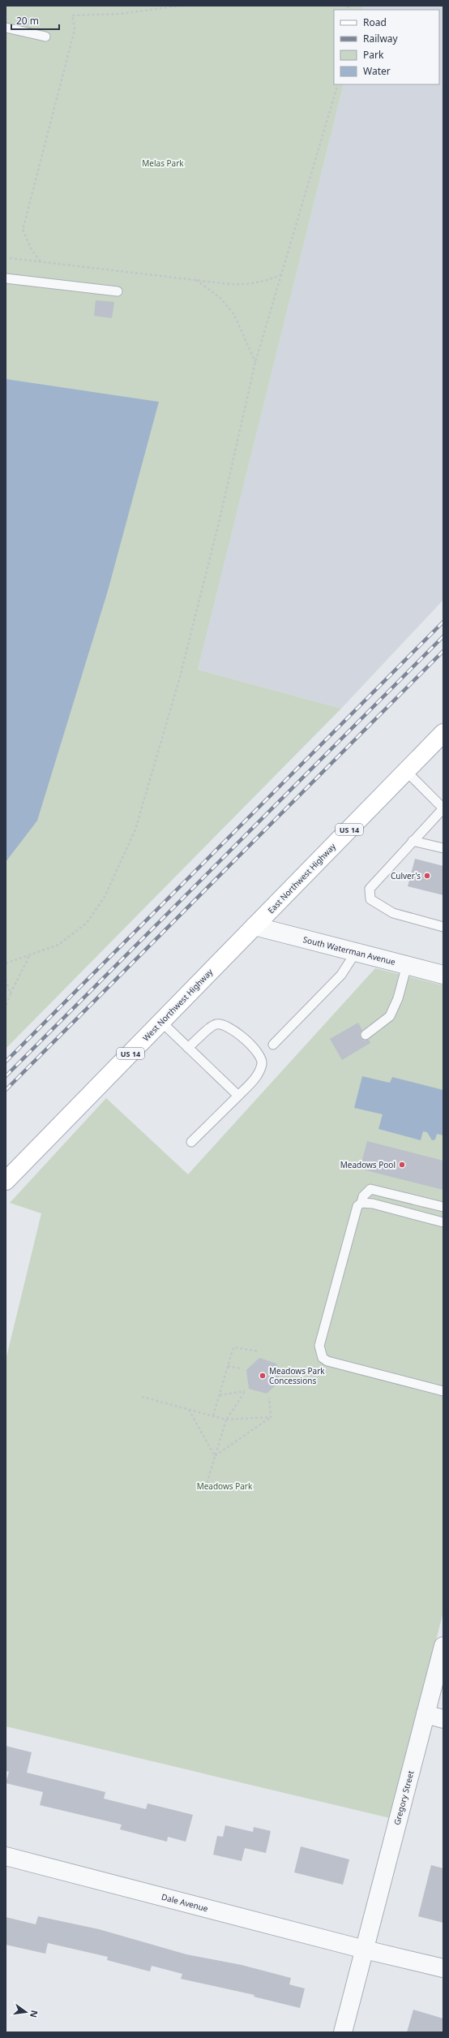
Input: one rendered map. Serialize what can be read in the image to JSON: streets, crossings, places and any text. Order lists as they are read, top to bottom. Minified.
{"streets":{"main road":["US 14","East Northwest Highway","West Northwest Highway"],"street":["South Waterman Avenue","Gregory Street","Dale Avenue"]},"crossings":[["East Northwest Highway","South Waterman Avenue"],["East Northwest Highway","West Northwest Highway"],["South Waterman Avenue","West Northwest Highway"],["Gregory Street","Dale Avenue"]],"parks":["Melas Park","Meadows Park"],"places":["Culver's","Meadows Pool","Meadows Park Concessions"],"legend":["Road","Railway","Park","Water"],"scale_bar":"20 m","north":"right"}
